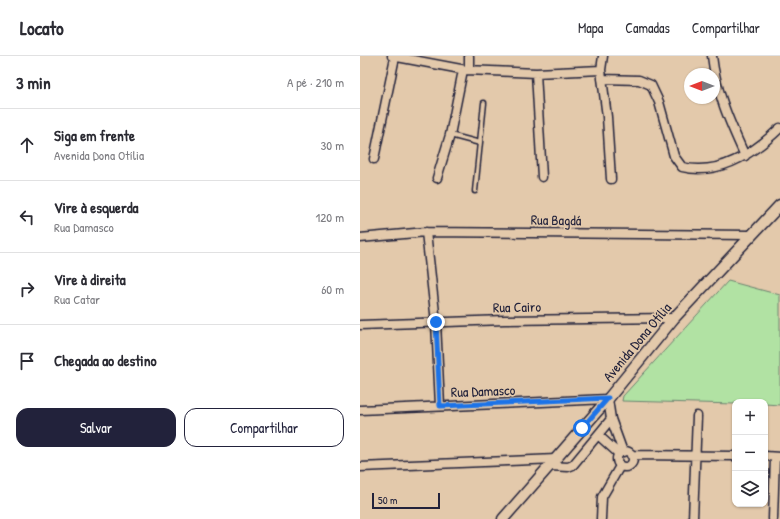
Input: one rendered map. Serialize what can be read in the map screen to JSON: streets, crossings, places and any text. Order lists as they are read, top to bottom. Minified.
{"streets":{"street":["Rua Bagdá","Rua Cairo","Avenida Dona Otília","Rua Damasco"]},"crossings":[["Rua Bagdá","Avenida Dona Otília"],["Rua Cairo","Avenida Dona Otília"],["Avenida Dona Otília","Rua Damasco"]],"scale_bar":"50 m","north":"left","page":{"header":"Locato","nav":["Mapa","Camadas","Compartilhar"],"heading":["3 min","A pé · 210 m"],"list":[["Siga em frente","Avenida Dona Otília","30 m"],["Vire à esquerda","Rua Damasco","120 m"],["Vire à direita","Rua Catar","60 m"],"Chegada ao destino"],"buttons":["Salvar","Compartilhar"],"map_buttons":["+","−"],"scale":"50 m"}}
